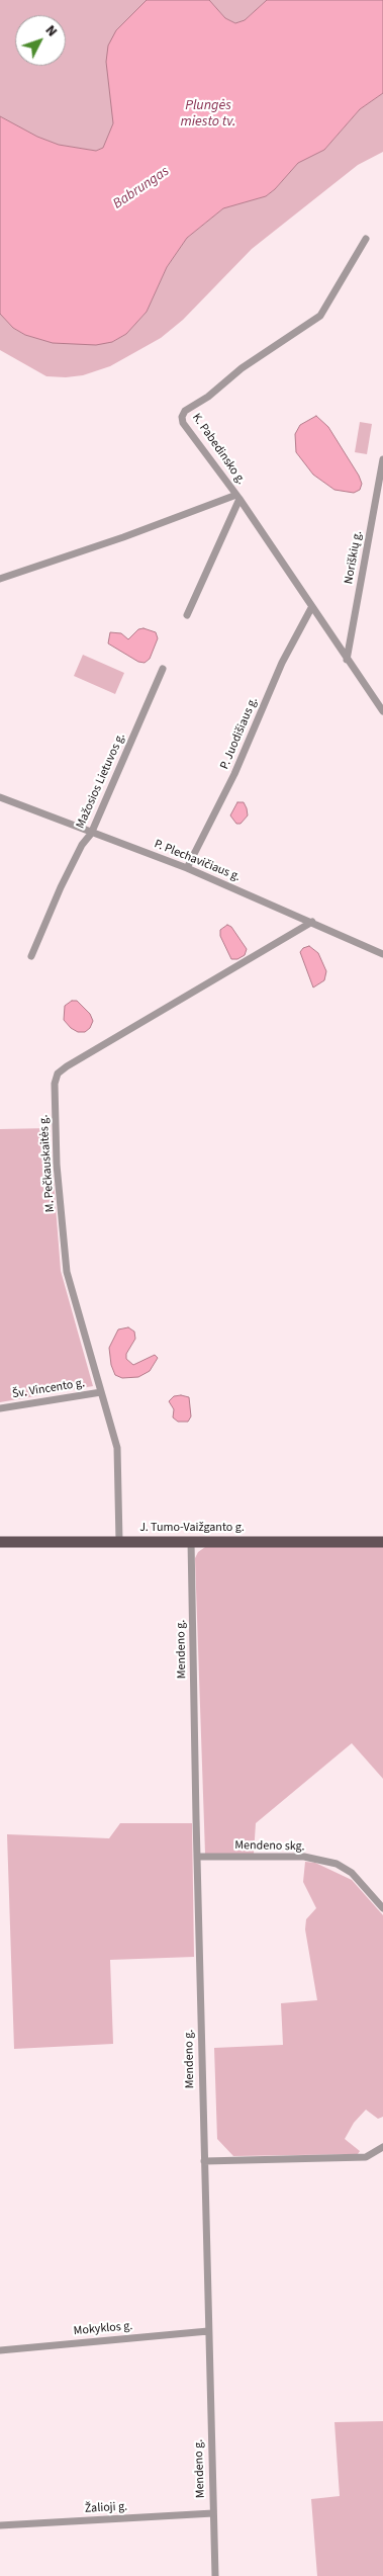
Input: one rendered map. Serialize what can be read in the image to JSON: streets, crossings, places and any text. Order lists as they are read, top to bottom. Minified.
{"streets":{"main road":["J. Tumo-Vaižganto g."],"street":["K. Pabedinsko g.","Noriškių g.","P. Juodišiaus g.","Mažosios Lietuvos g.","P. Plechavičiaus g.","M. Pečkauskaitės g.","Šv. Vincento g.","Mendeno g.","Mendeno skg.","Mokyklos g.","Žalioji g."]},"crossings":[["K. Pabedinsko g.","Noriškių g."],["K. Pabedinsko g.","P. Juodišiaus g."],["P. Juodišiaus g.","P. Plechavičiaus g."],["Mažosios Lietuvos g.","P. Plechavičiaus g."],["P. Plechavičiaus g.","M. Pečkauskaitės g."],["M. Pečkauskaitės g.","Šv. Vincento g."],["M. Pečkauskaitės g.","J. Tumo-Vaižganto g."],["J. Tumo-Vaižganto g.","Mendeno g."],["Mendeno g.","Mendeno skg."],["Mendeno g.","Mokyklos g."],["Mendeno g.","Žalioji g."]],"water":["Plungės miesto tv.","Babrungas"],"north":"top right"}
